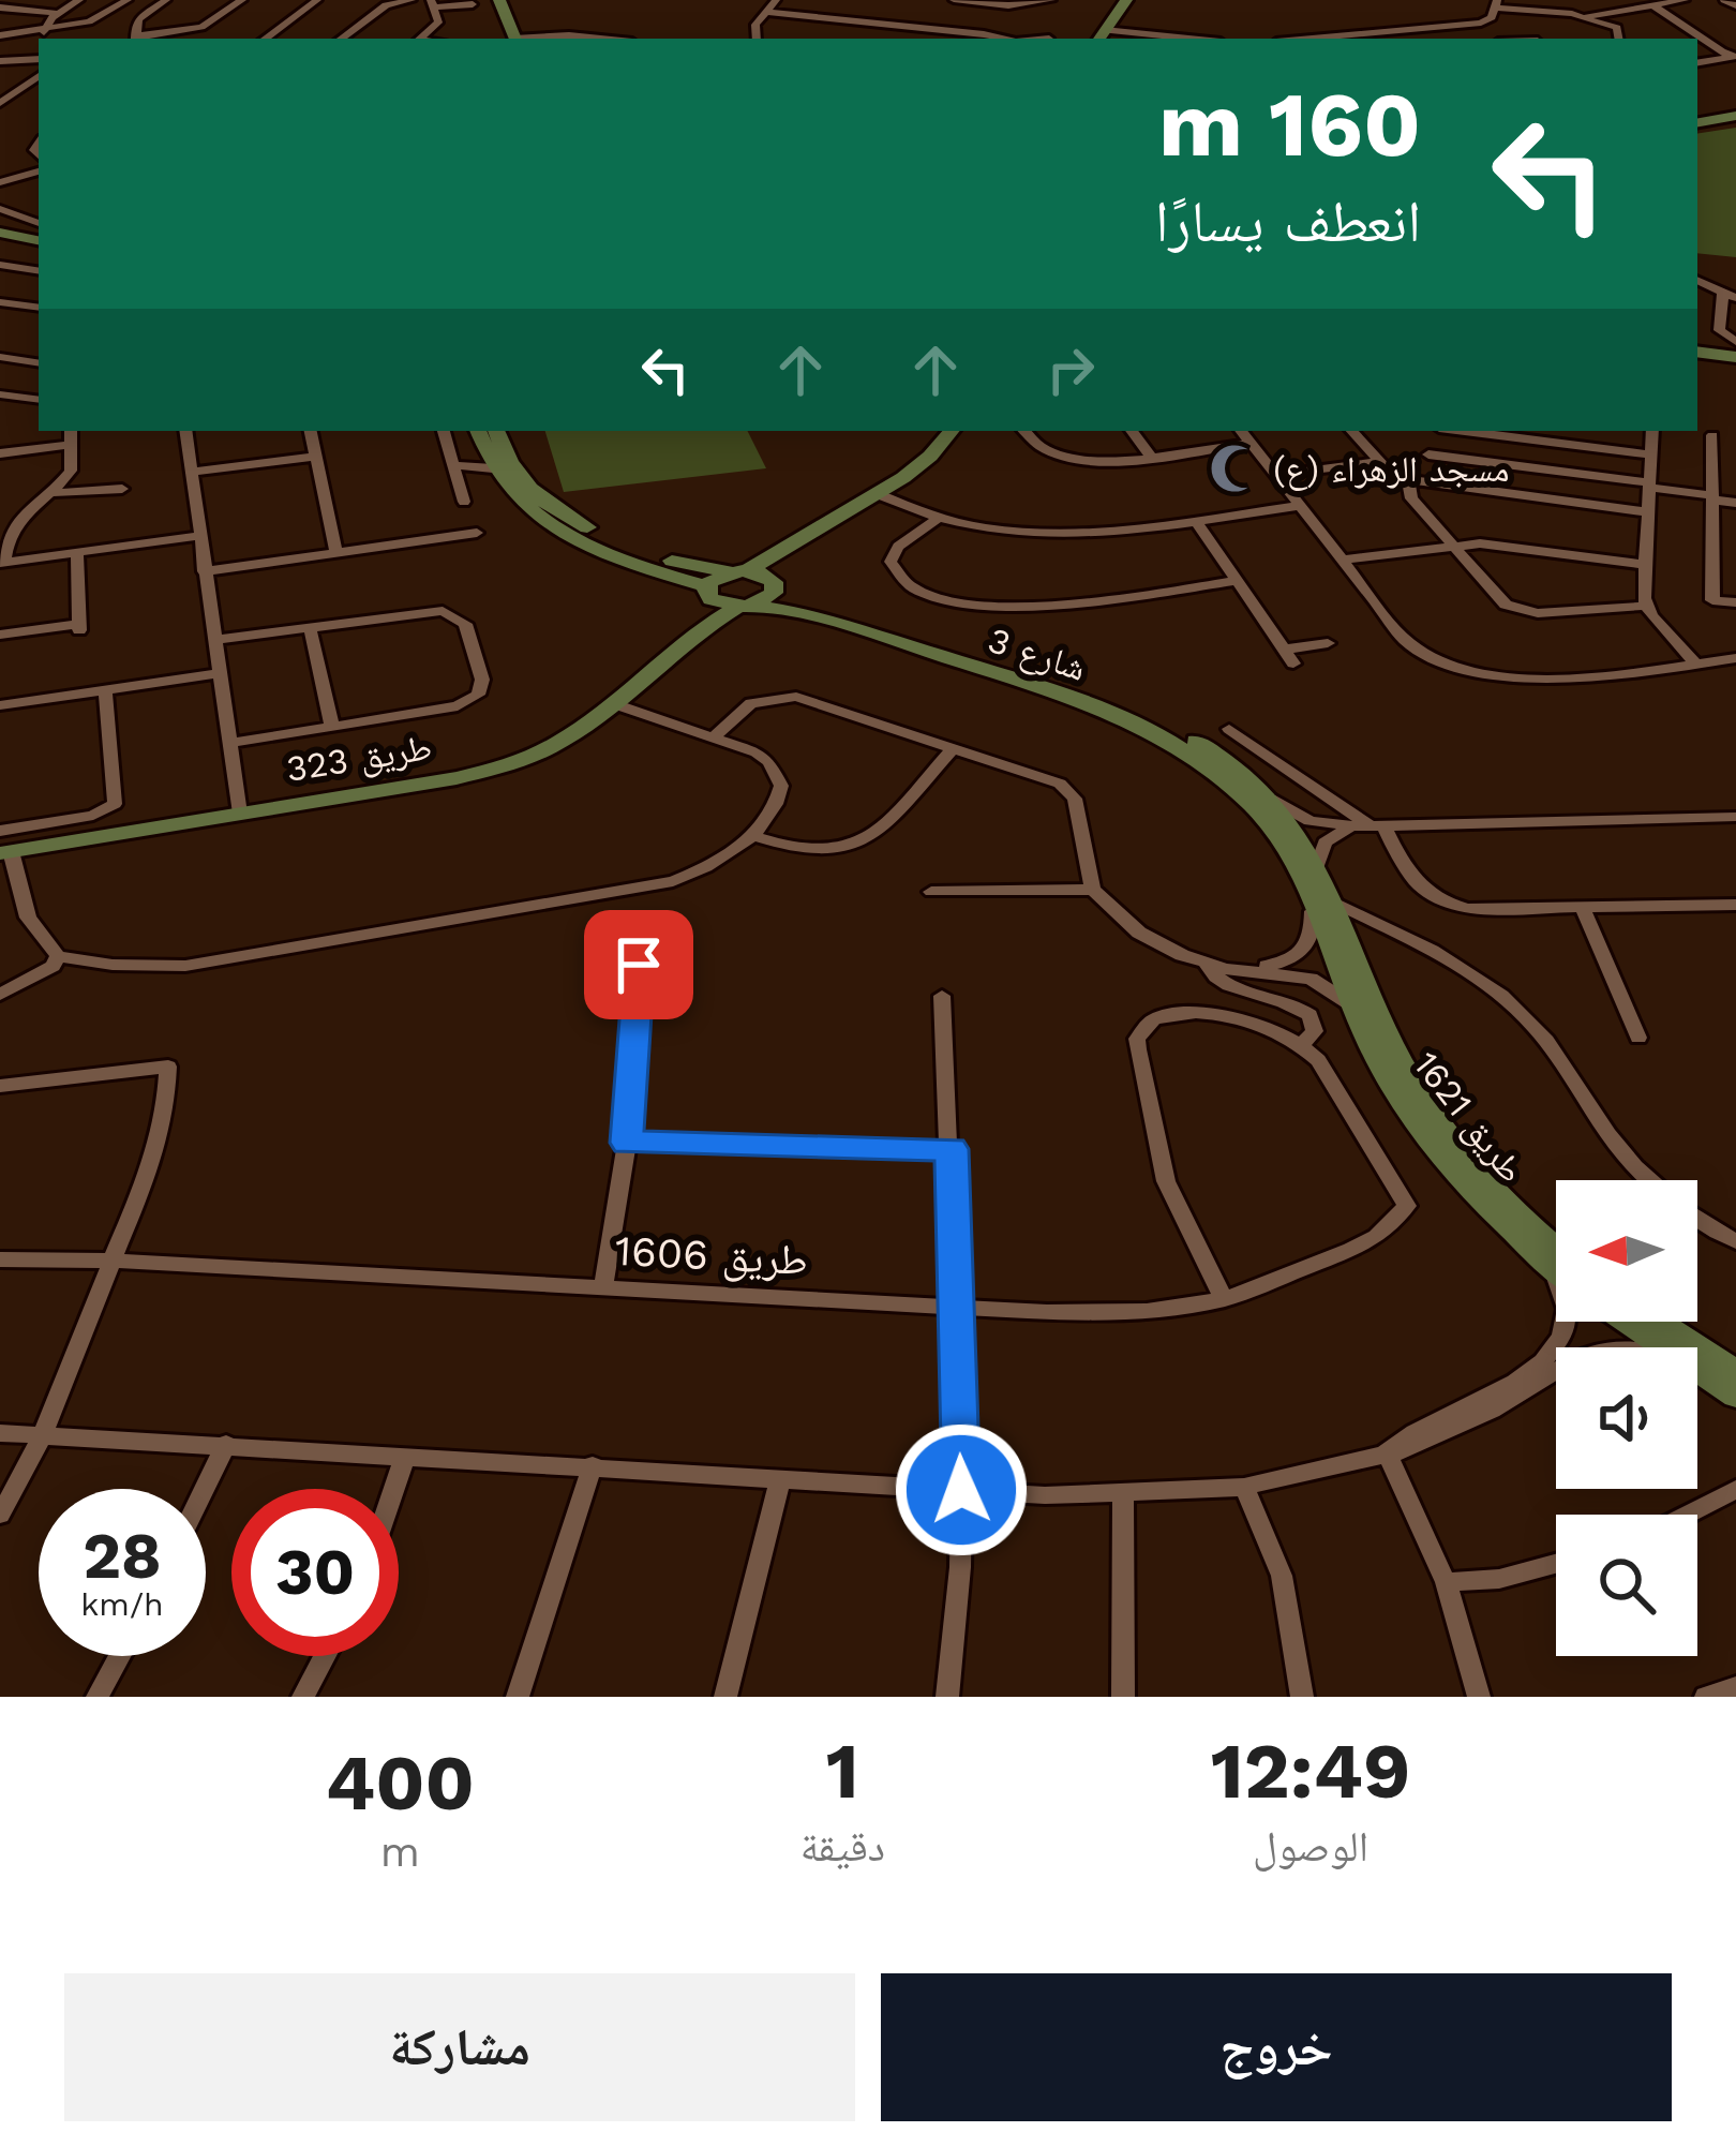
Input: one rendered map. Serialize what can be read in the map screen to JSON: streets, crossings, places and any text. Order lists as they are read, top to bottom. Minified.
{"streets":{"street":["شارع 3","طريق 323","طريق 1621","طريق 1606"]},"crossings":[["شارع 3","طريق 323"],["شارع 3","طريق 1621"]],"places":{"mosque":["مسجد الزهراء (ع)"]},"north":"left","page":{"turn":["160 m","انعطف يسارًا"],"speed":"28 km/h","limit":"30","eta":["12:49","الوصول","1","دقيقة","400","m"],"buttons":["خروج","مشاركة"]}}
